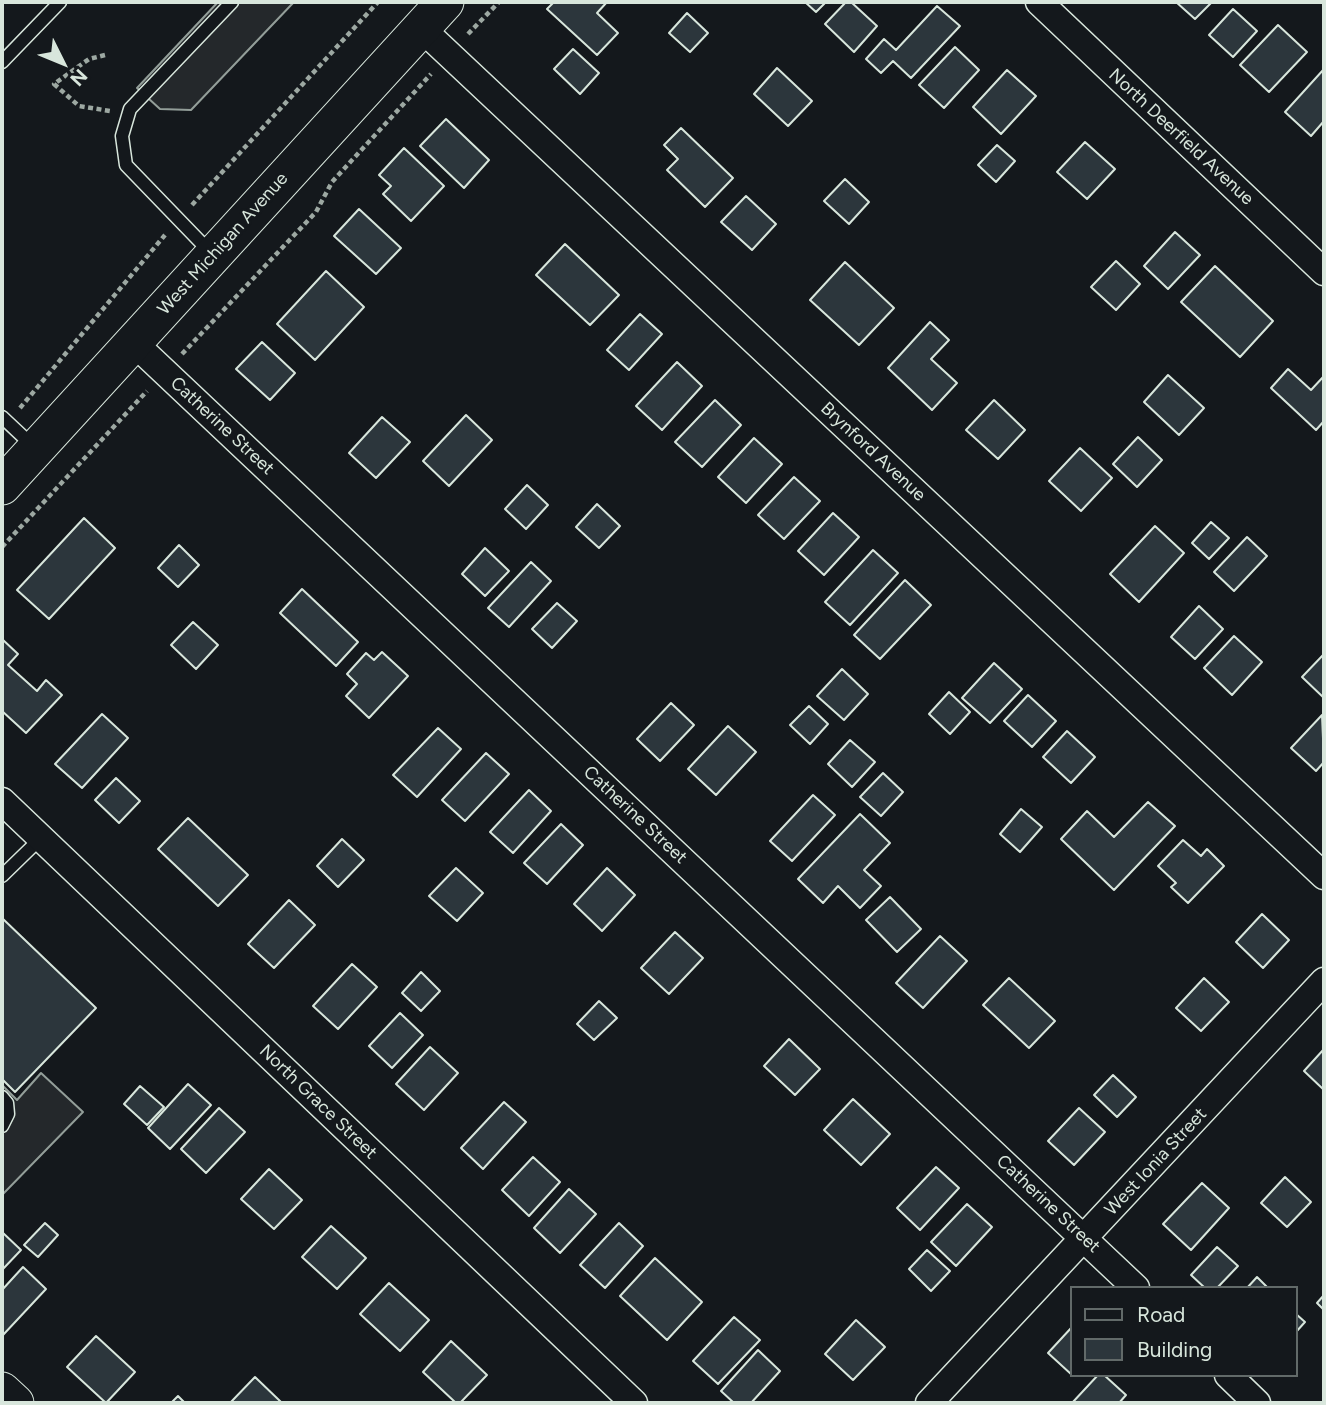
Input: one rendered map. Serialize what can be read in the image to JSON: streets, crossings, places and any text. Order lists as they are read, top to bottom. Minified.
{"streets":{"street":["North Deerfield Avenue","West Michigan Avenue","Catherine Street","Brynford Avenue","North Grace Street","West Ionia Street"]},"crossings":[["West Michigan Avenue","Catherine Street"],["West Michigan Avenue","Brynford Avenue"],["Catherine Street","West Ionia Street"]],"legend":["Road","Building"],"north":"bottom right"}
